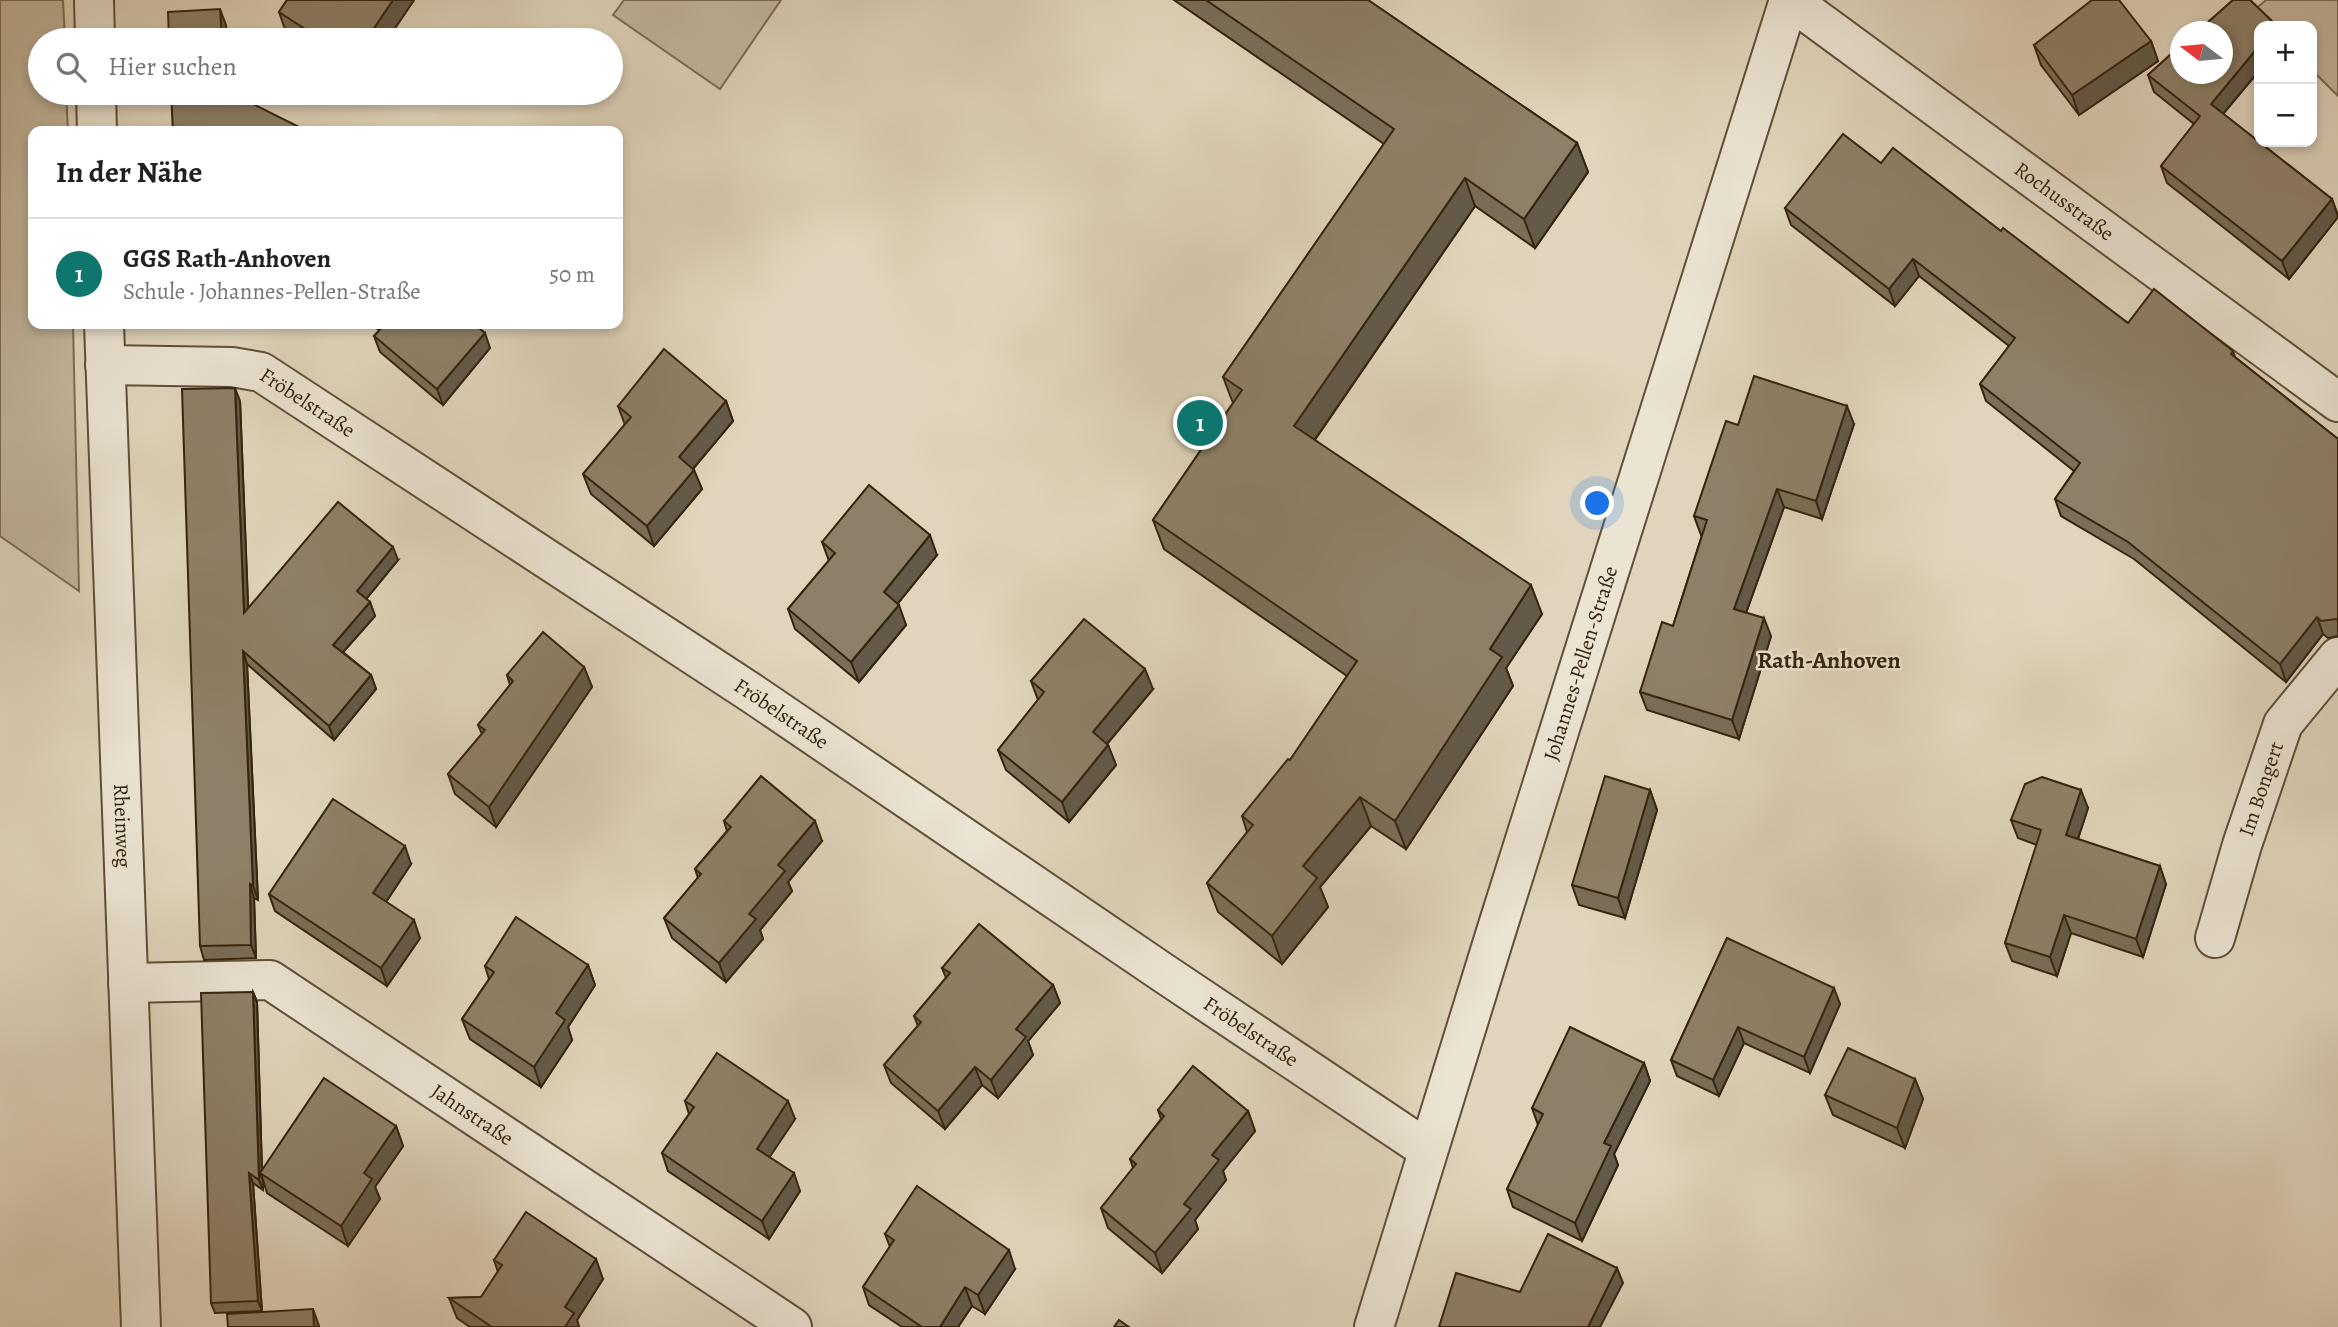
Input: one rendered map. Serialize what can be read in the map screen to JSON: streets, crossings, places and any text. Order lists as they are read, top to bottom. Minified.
{"streets":{"street":["Rochusstraße","Fröbelstraße","Johannes-Pellen-Straße","Im Bongert","Rheinweg","Jahnstraße"]},"crossings":[["Rochusstraße","Johannes-Pellen-Straße"],["Fröbelstraße","Johannes-Pellen-Straße"],["Fröbelstraße","Rheinweg"],["Rheinweg","Jahnstraße"]],"districts":["Rath-Anhoven"],"north":"left","page":{"map_buttons":["+","−"],"search":"Hier suchen","heading":"In der Nähe","list":[{"mark":"1","name":"GGS Rath-Anhoven","note":"Schule · Johannes-Pellen-Straße","value":"50 m"}],"pins":"1"}}
